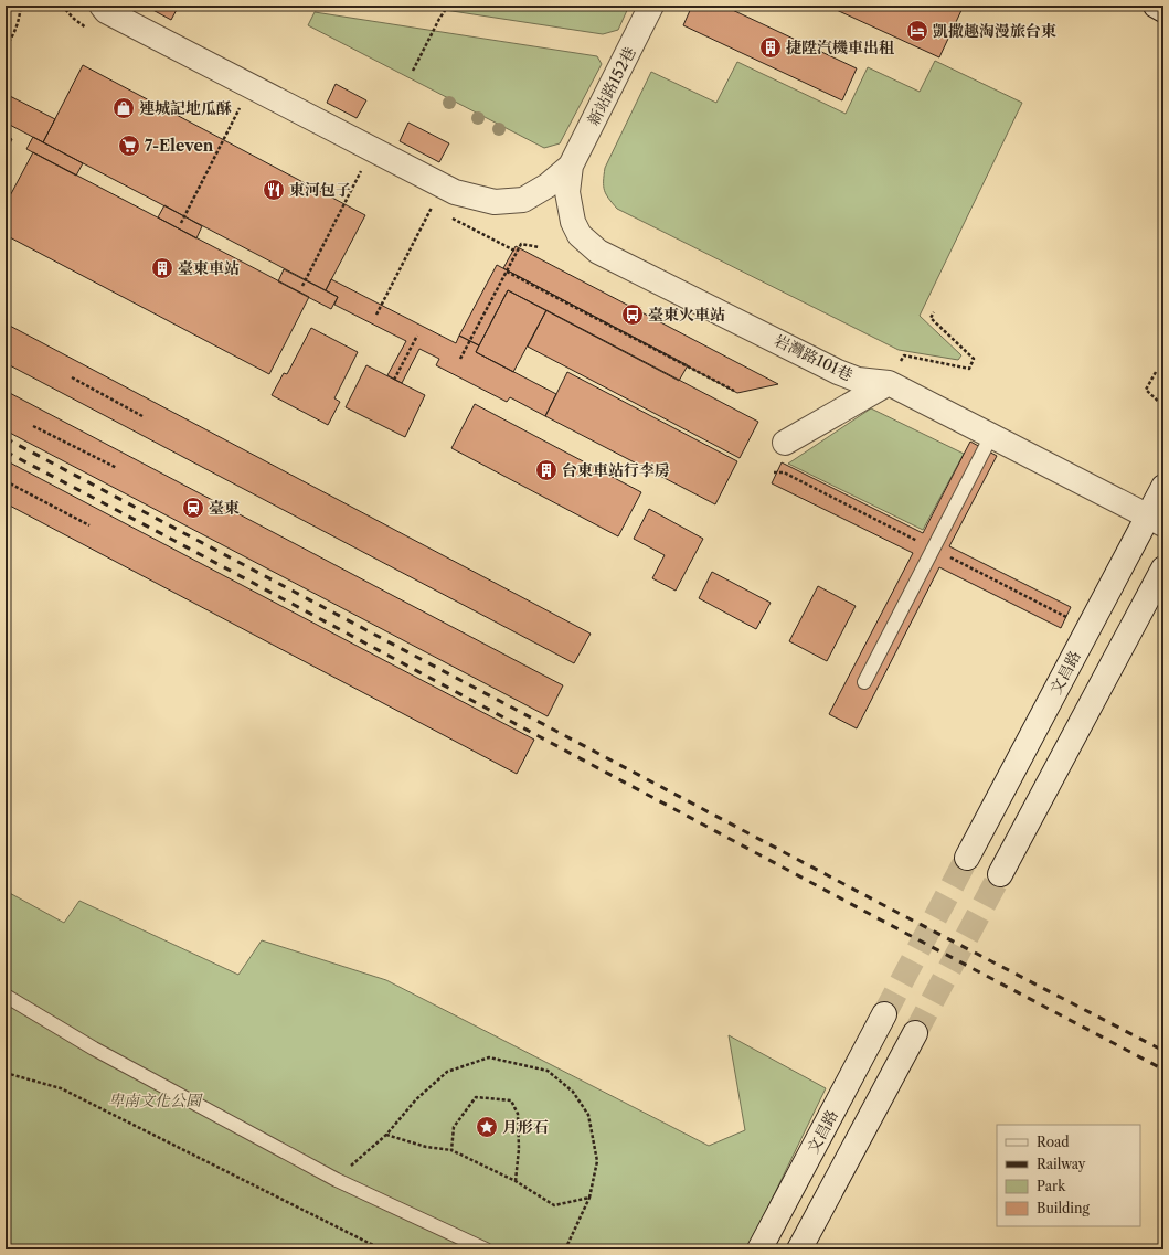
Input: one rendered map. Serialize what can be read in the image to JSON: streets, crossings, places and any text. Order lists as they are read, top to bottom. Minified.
{"streets":{"street":["新站路152巷","岩灣路101巷","文昌路"]},"crossings":[["新站路152巷","岩灣路101巷"],["岩灣路101巷","文昌路"]],"parks":["卑南文化公園"],"places":{"hotel":["凱撒趣淘漫旅台東"],"building":["捷陞汽機車出租","臺東車站","台東車站行李房"],"shop":["連城記地瓜酥"],"supermarket":["7-Eleven"],"restaurant":["東河包子"],"bus stop":["臺東火車站"],"station":["臺東"],"place":["月形石"]},"legend":["Road","Railway","Park","Building"]}
